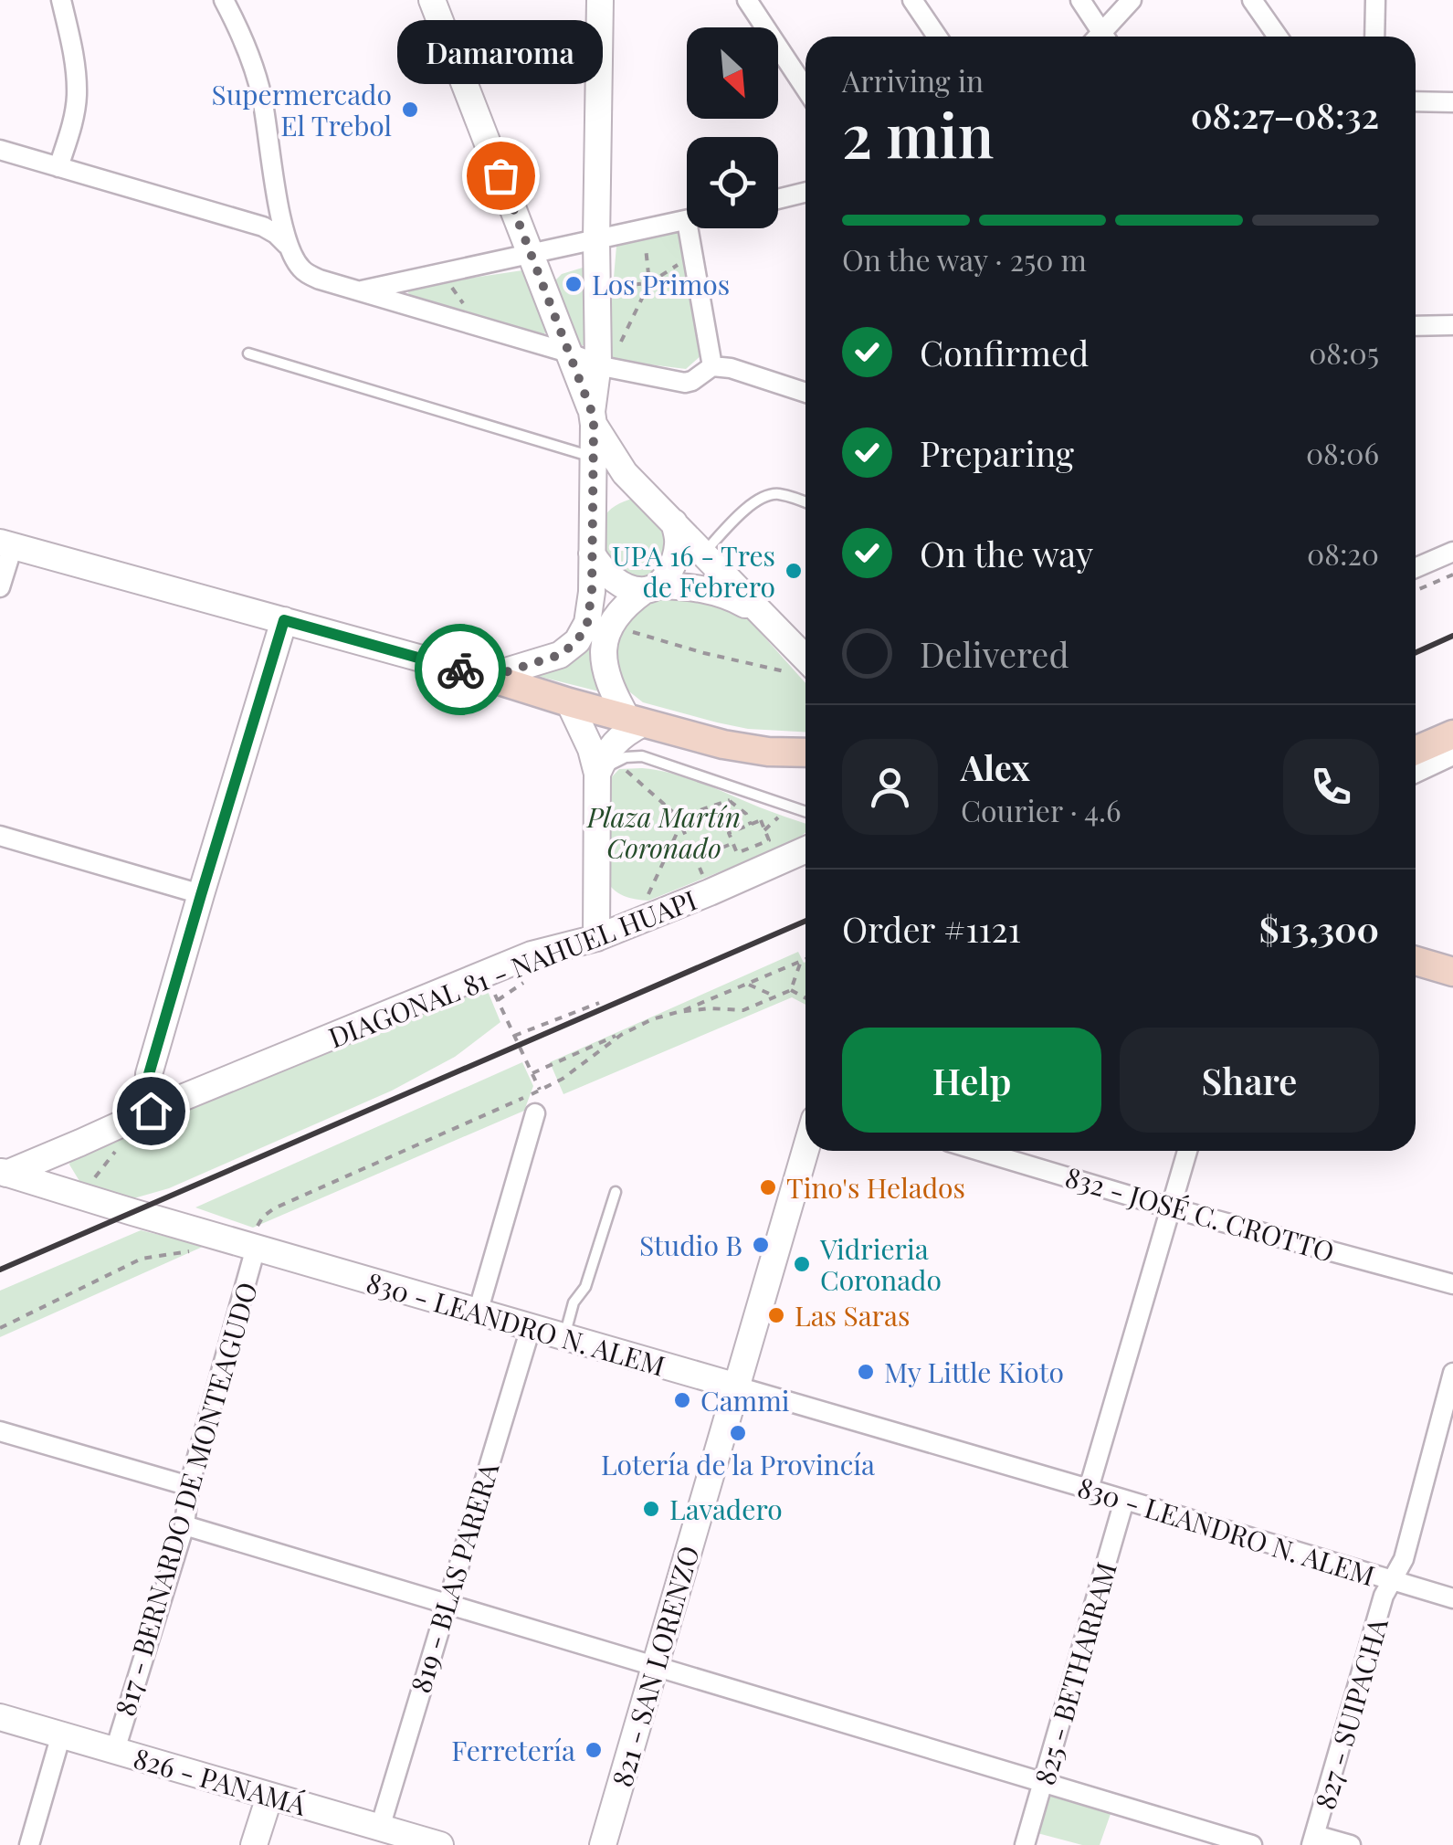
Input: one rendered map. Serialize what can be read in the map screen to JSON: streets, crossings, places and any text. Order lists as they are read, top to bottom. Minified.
{"streets":{"street":["DIAGONAL 81 - NAHUEL HUAPI","832 - JOSÉ C. CROTTO","830 - LEANDRO N. ALEM","817 - BERNARDO DE MONTEAGUDO","819 - BLAS PARERA","821 - SAN LORENZO","825 - BETHARRAM","827 - SUIPACHA","826 - PANAMÁ"]},"crossings":[["DIAGONAL 81 - NAHUEL HUAPI","830 - LEANDRO N. ALEM"],["830 - LEANDRO N. ALEM","817 - BERNARDO DE MONTEAGUDO"],["830 - LEANDRO N. ALEM","819 - BLAS PARERA"],["830 - LEANDRO N. ALEM","821 - SAN LORENZO"],["830 - LEANDRO N. ALEM","825 - BETHARRAM"],["830 - LEANDRO N. ALEM","827 - SUIPACHA"],["817 - BERNARDO DE MONTEAGUDO","826 - PANAMÁ"],["819 - BLAS PARERA","826 - PANAMÁ"]],"parks":["Plaza Martín Coronado"],"places":["Supermercado El Trebol","Damaroma","Los Primos","UPA 16 - Tres de Febrero","Tino's Helados","Studio B","Vidrieria Coronado","Las Saras","My Little Kioto","Cammi","Lotería de la Provincía","Lavadero","Ferretería"],"north":"bottom right","page":{"bubble":"Damaroma","heading":["2 min","Arriving in","08:27–08:32"],"panel":["Alex","Courier · 4.6","Order #1121","$13,300"],"bar":"On the way · 250 m","list":[["Confirmed","08:05"],["Preparing","08:06"],["On the way","08:20"],"Delivered"],"buttons":["Help","Share"]}}
